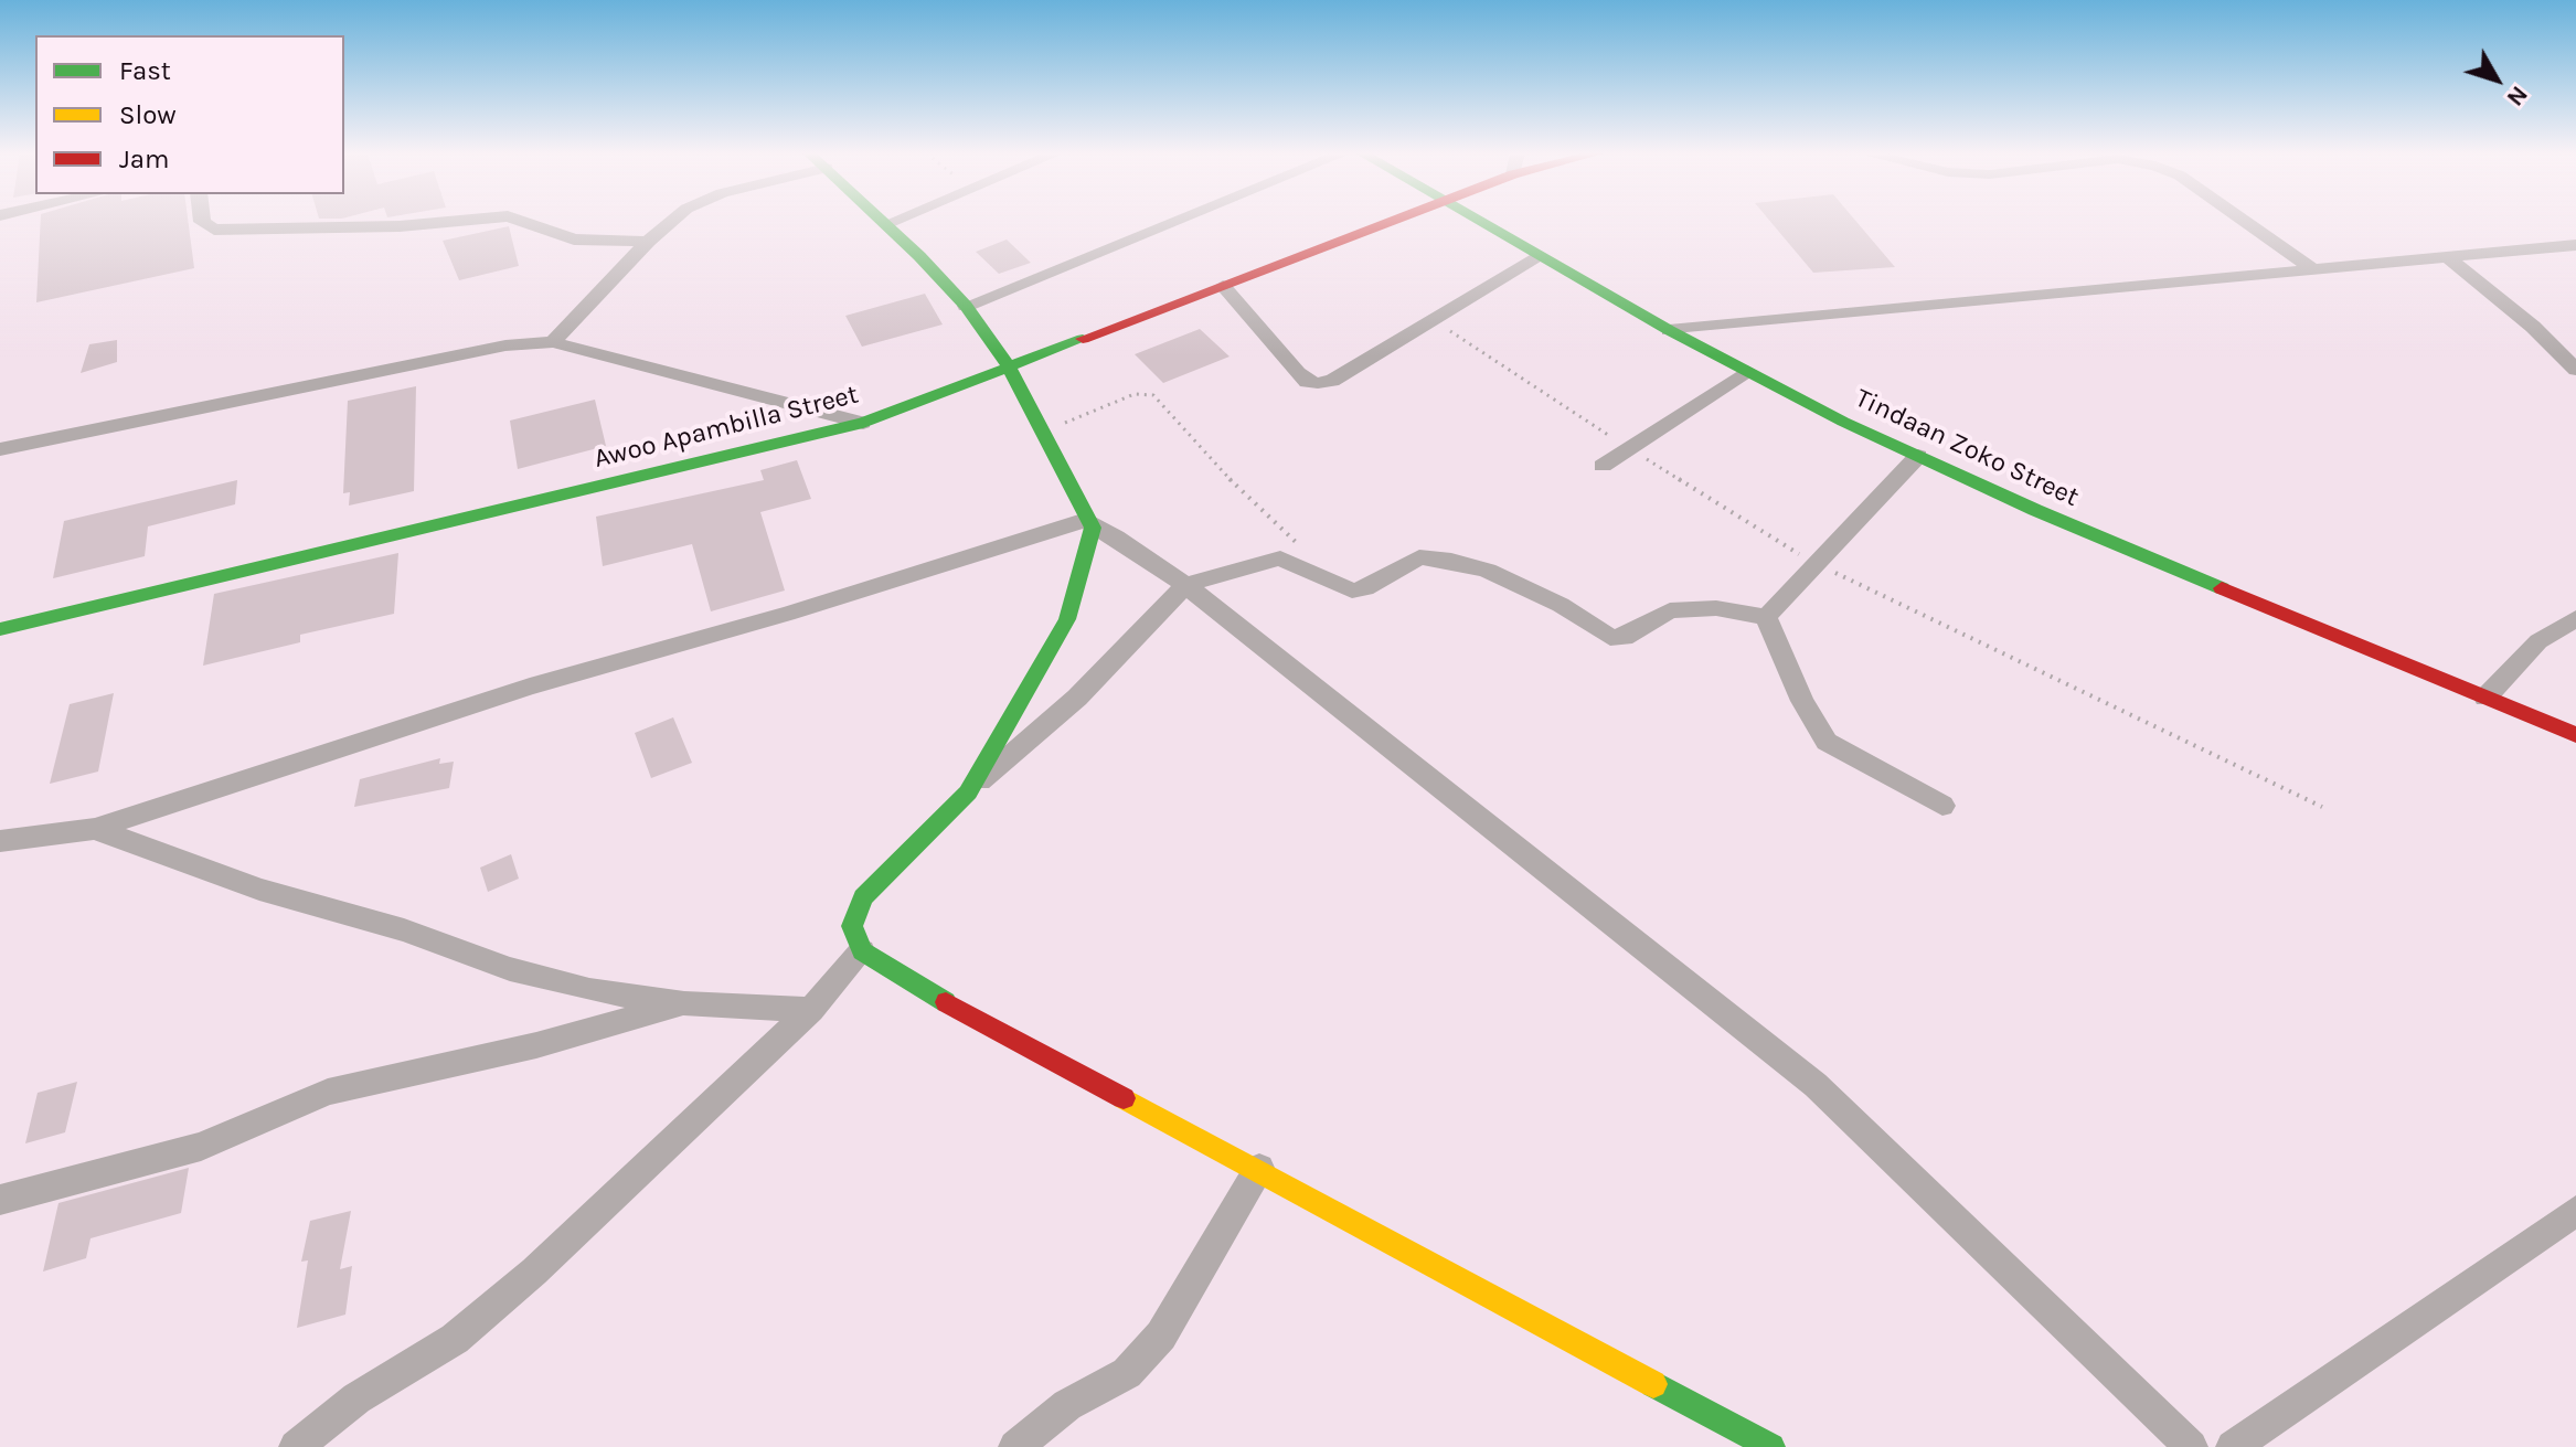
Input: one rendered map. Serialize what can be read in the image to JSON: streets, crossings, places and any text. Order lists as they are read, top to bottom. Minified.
{"streets":{"street":["Awoo Apambilla Street","Tindaan Zoko Street"]},"legend":["Fast","Slow","Jam"],"north":"bottom right"}
